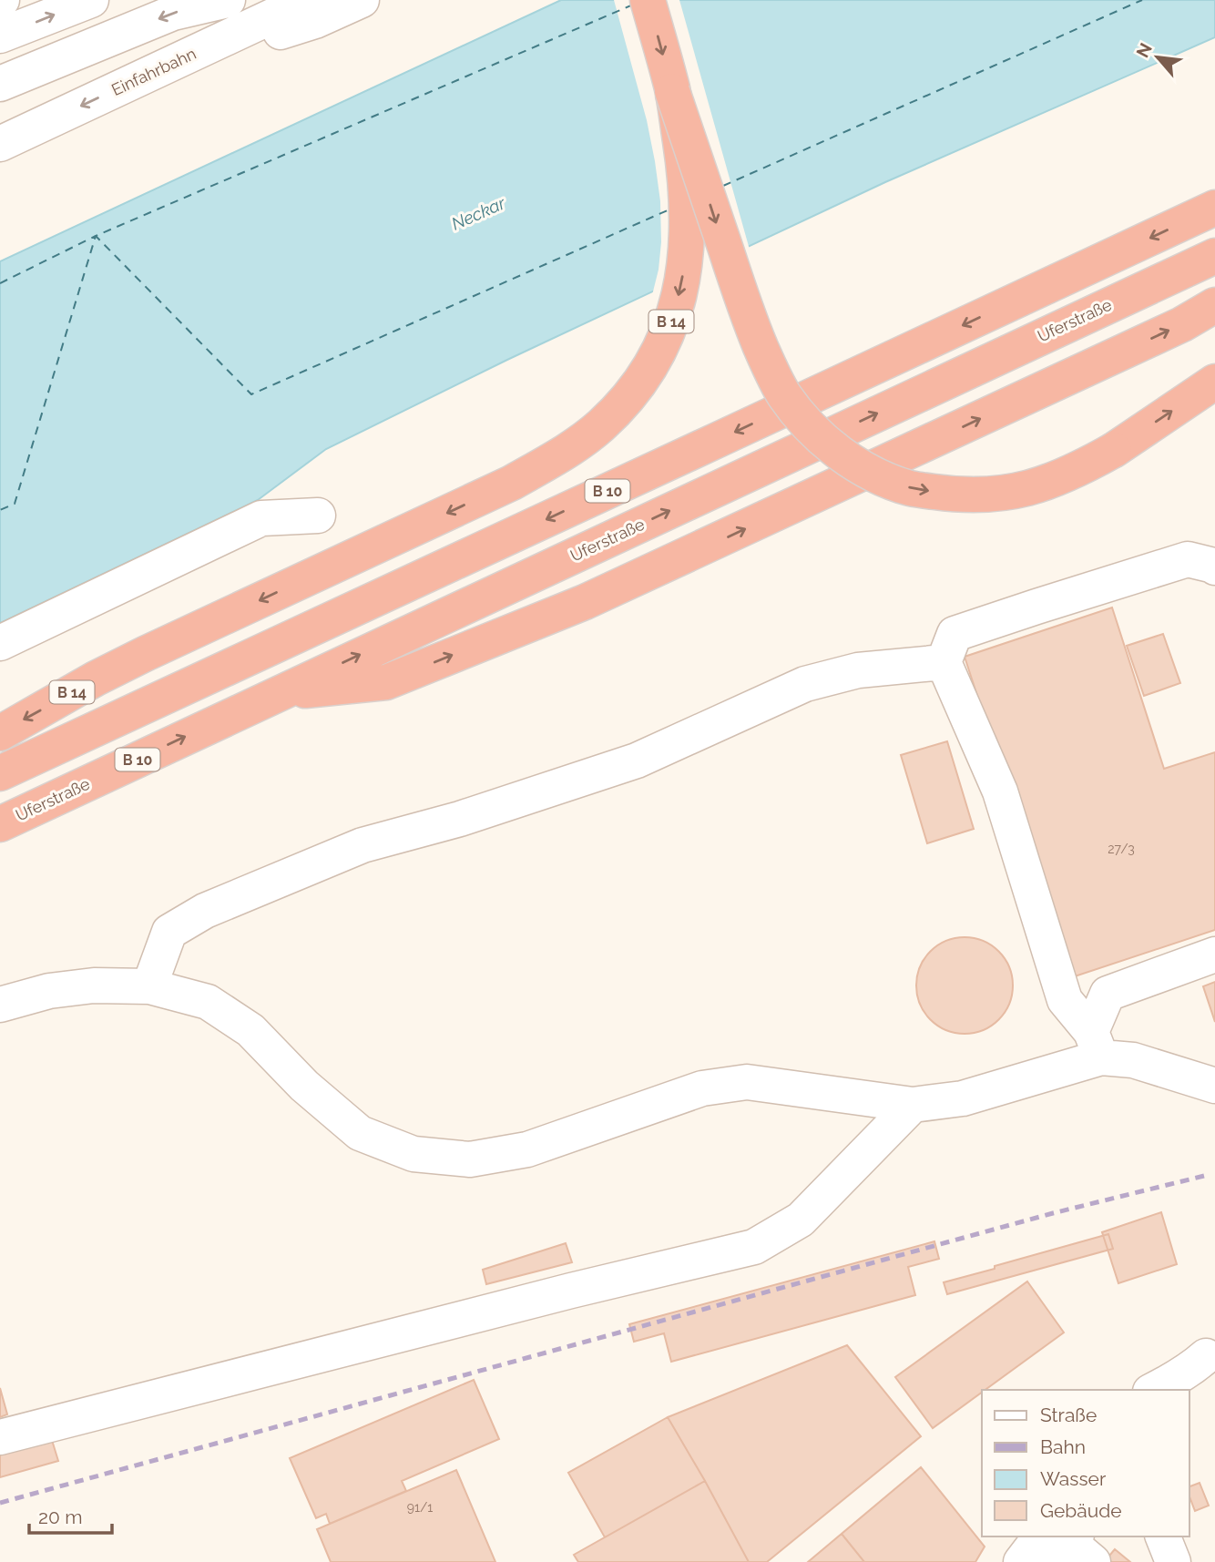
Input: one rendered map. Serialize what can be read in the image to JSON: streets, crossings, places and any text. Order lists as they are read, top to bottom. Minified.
{"streets":{"highway":["Uferstraße","B 14","B 10"],"street":["Einfahrbahn"]},"water":["Neckar"],"house_numbers":["27/3","91/1"],"legend":["Straße","Bahn","Wasser","Gebäude"],"scale_bar":"20 m","north":"top left"}
